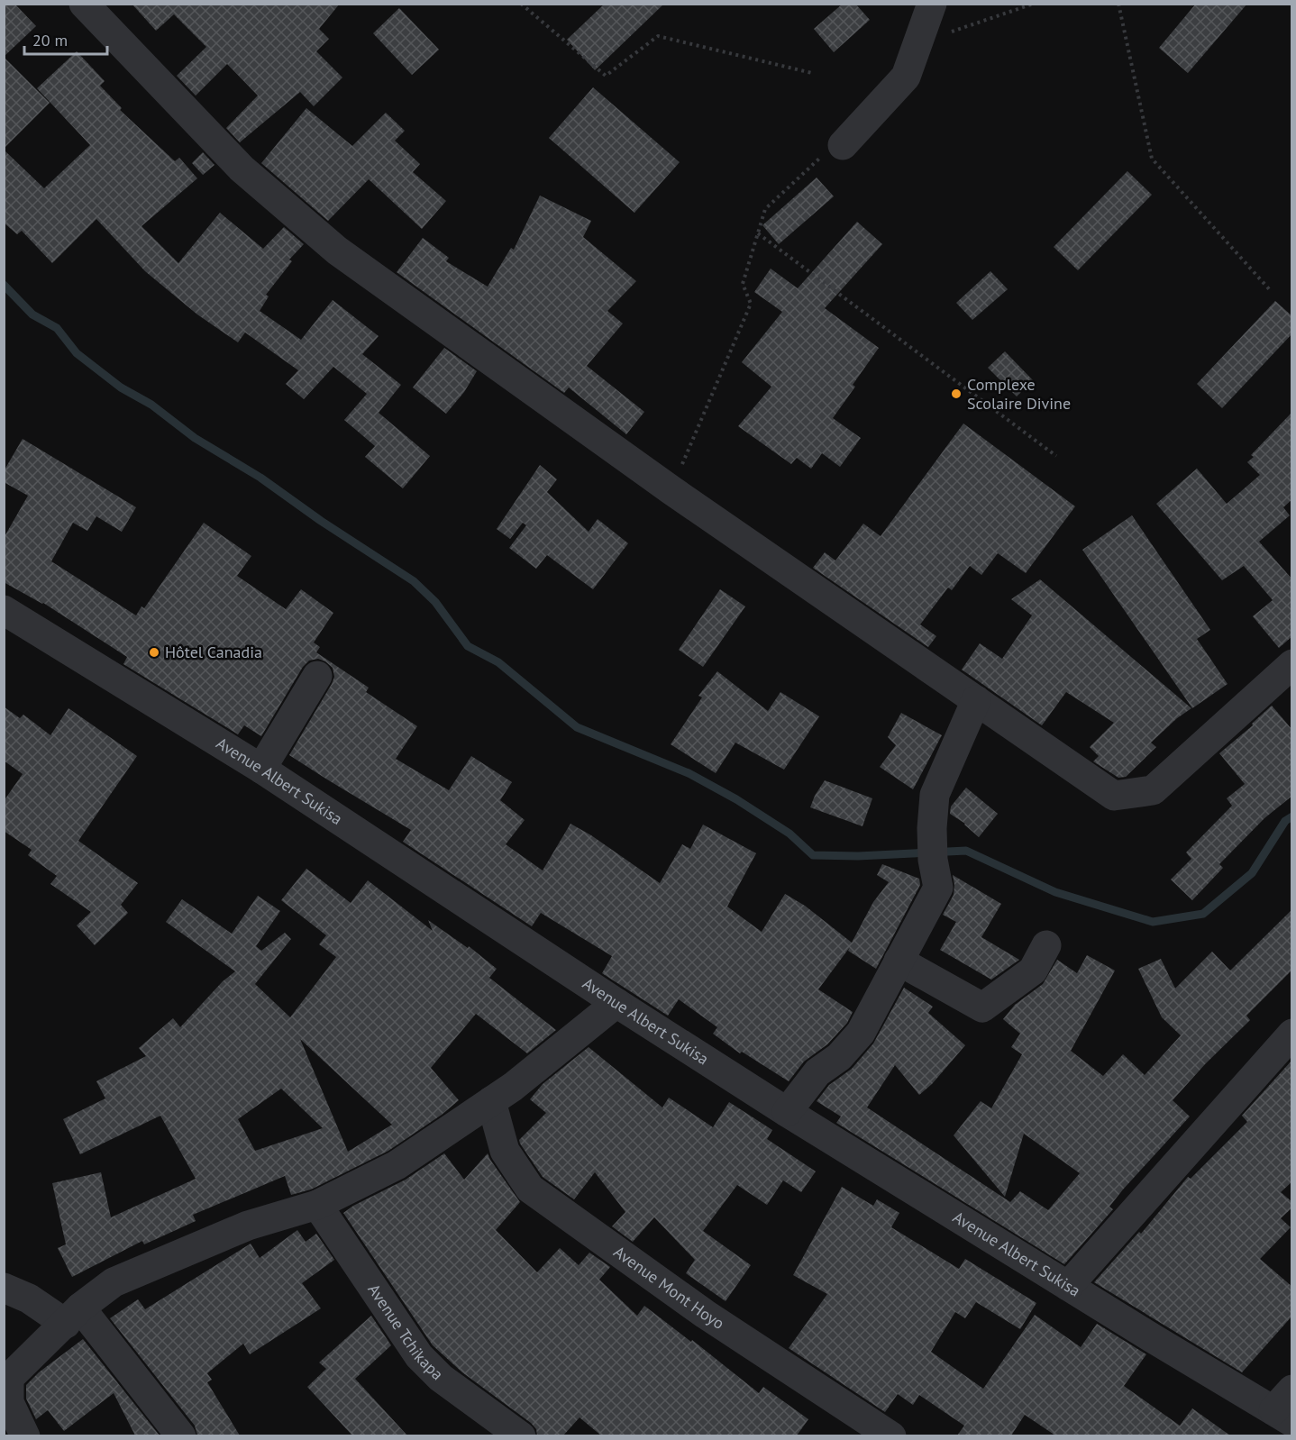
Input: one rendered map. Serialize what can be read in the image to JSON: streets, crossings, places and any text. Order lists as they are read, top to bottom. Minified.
{"streets":{"street":["Avenue Albert Sukisa","Avenue Mont Hoyo","Avenue Tchikapa"]},"places":["Complexe Scolaire Divine","Hôtel Canadia"],"scale_bar":"20 m"}
